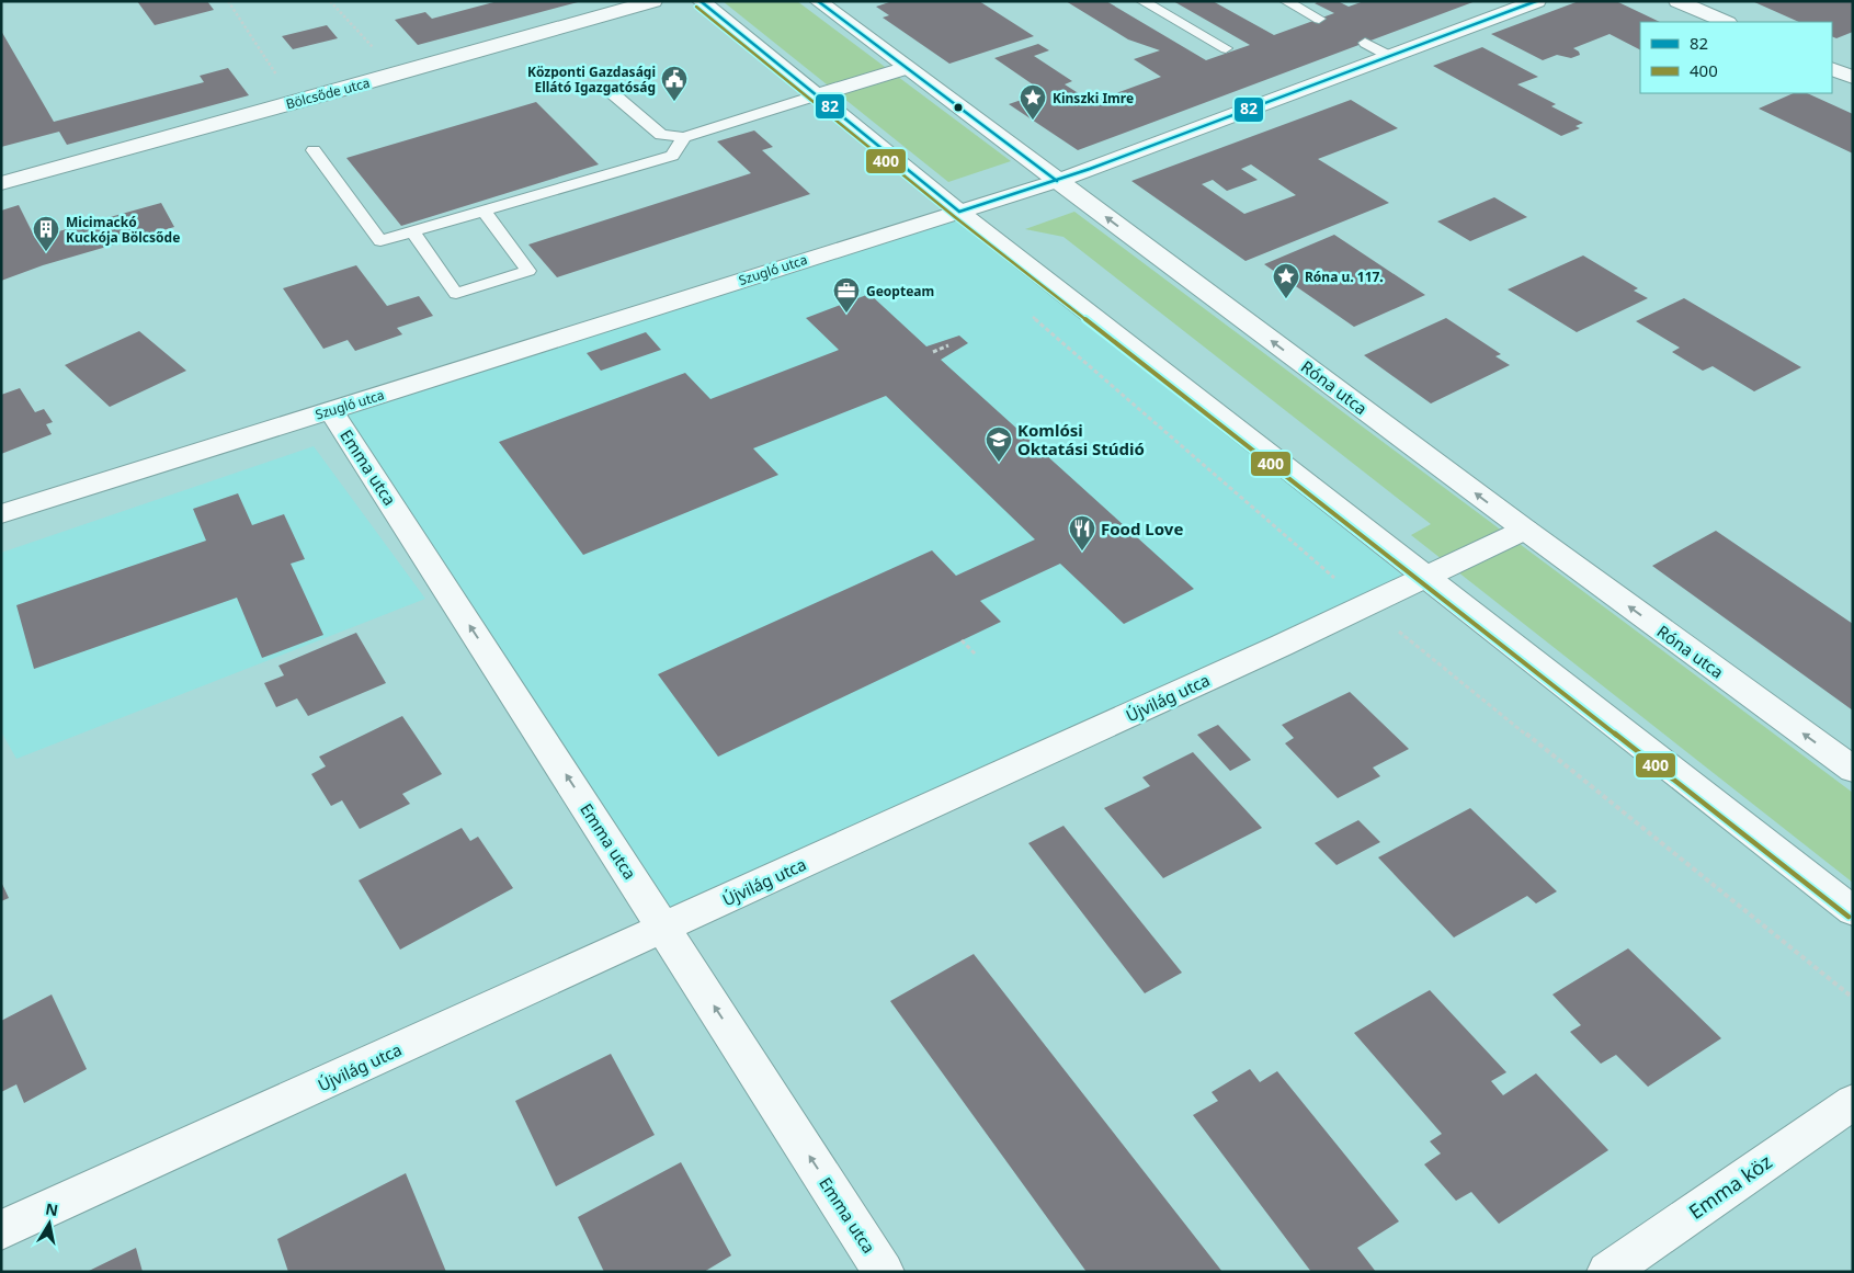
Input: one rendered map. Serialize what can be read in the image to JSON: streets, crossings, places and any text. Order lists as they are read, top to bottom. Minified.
{"streets":{"street":["Bölcsőde utca","Szugló utca","Róna utca","Emma utca","Újvilág utca","Emma köz"]},"crossings":[["Szugló utca","Róna utca"],["Szugló utca","Emma utca"],["Róna utca","Újvilág utca"],["Emma utca","Újvilág utca"]],"one_way":["Emma utca"],"places":{"public building":["Központi Gazdasági Ellátó Igazgatóság"],"place":["Kinszki Imre","Róna u. 117."],"building":["Micimackó Kuckója Bölcsőde"],"office":["Geopteam"],"school or university":["Komlósi Oktatási Stúdió"],"restaurant":["Food Love"]},"lines":["transit line 82","transit line 400"],"legend":["82","400"],"north":"top"}
